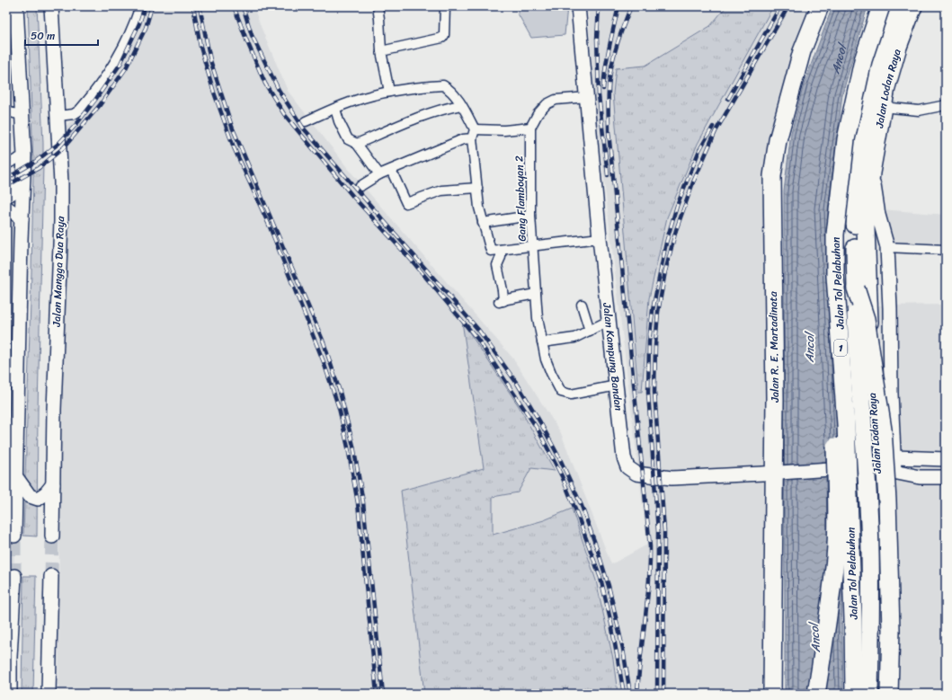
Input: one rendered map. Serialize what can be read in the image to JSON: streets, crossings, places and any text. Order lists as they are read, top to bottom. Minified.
{"streets":{"highway":["Jalan Lodan Raya","Jalan Tol Pelabuhan","Jalan R. E. Martadinata","1"],"main road":["Jalan Mangga Dua Raya","Jalan Kampung Bandan"],"street":["Gang Flamboyan 2"]},"crossings":[["Jalan Lodan Raya","Jalan Kampung Bandan"],["Gang Flamboyan 2","Jalan Kampung Bandan"],["Jalan R. E. Martadinata","Jalan Kampung Bandan"]],"water":["Ancol"],"scale_bar":"50 m"}
